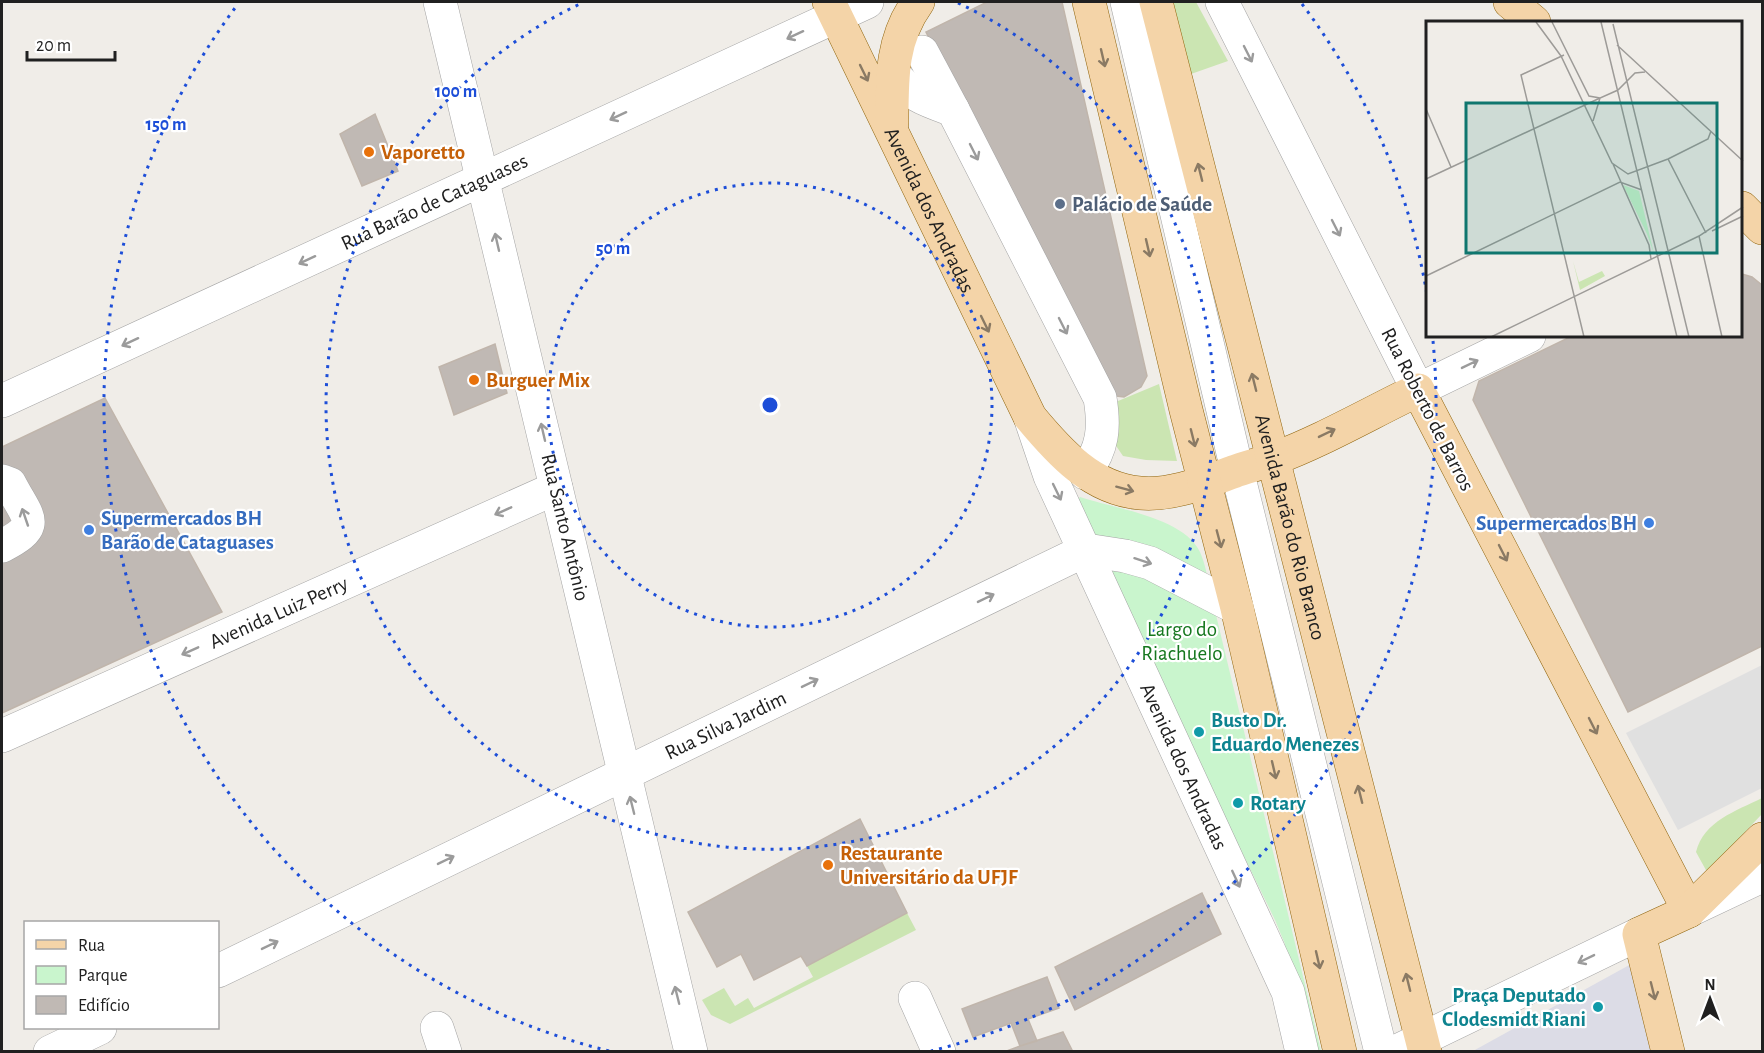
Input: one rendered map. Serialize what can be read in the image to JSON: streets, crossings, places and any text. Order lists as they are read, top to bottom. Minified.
{"streets":{"main road":["Avenida dos Andradas","Rua Roberto de Barros","Avenida Barão do Rio Branco"],"street":["Rua Barão de Cataguases","Rua Santo Antônio","Avenida Luiz Perry","Rua Silva Jardim"]},"crossings":[["Rua Barão de Cataguases","Avenida dos Andradas"],["Rua Barão de Cataguases","Rua Santo Antônio"],["Avenida dos Andradas","Avenida Barão do Rio Branco"],["Avenida dos Andradas","Rua Silva Jardim"],["Rua Santo Antônio","Avenida Luiz Perry"],["Rua Santo Antônio","Rua Silva Jardim"]],"one_way":["Rua Barão de Cataguases","Rua Santo Antônio","Avenida Luiz Perry","Rua Silva Jardim"],"parks":["Largo do Riachuelo"],"places":["Vaporetto","Palácio de Saúde","Burguer Mix","Supermercados BH","Supermercados BH Barão de Cataguases","Busto Dr. Eduardo Menezes","Rotary","Restaurante Universitário da UFJF","Praça Deputado Clodesmidt Riani"],"legend":["Rua","Parque","Edifício"],"scale_bar":"20 m","north":"top","rings":["100 m","150 m","50 m"]}
